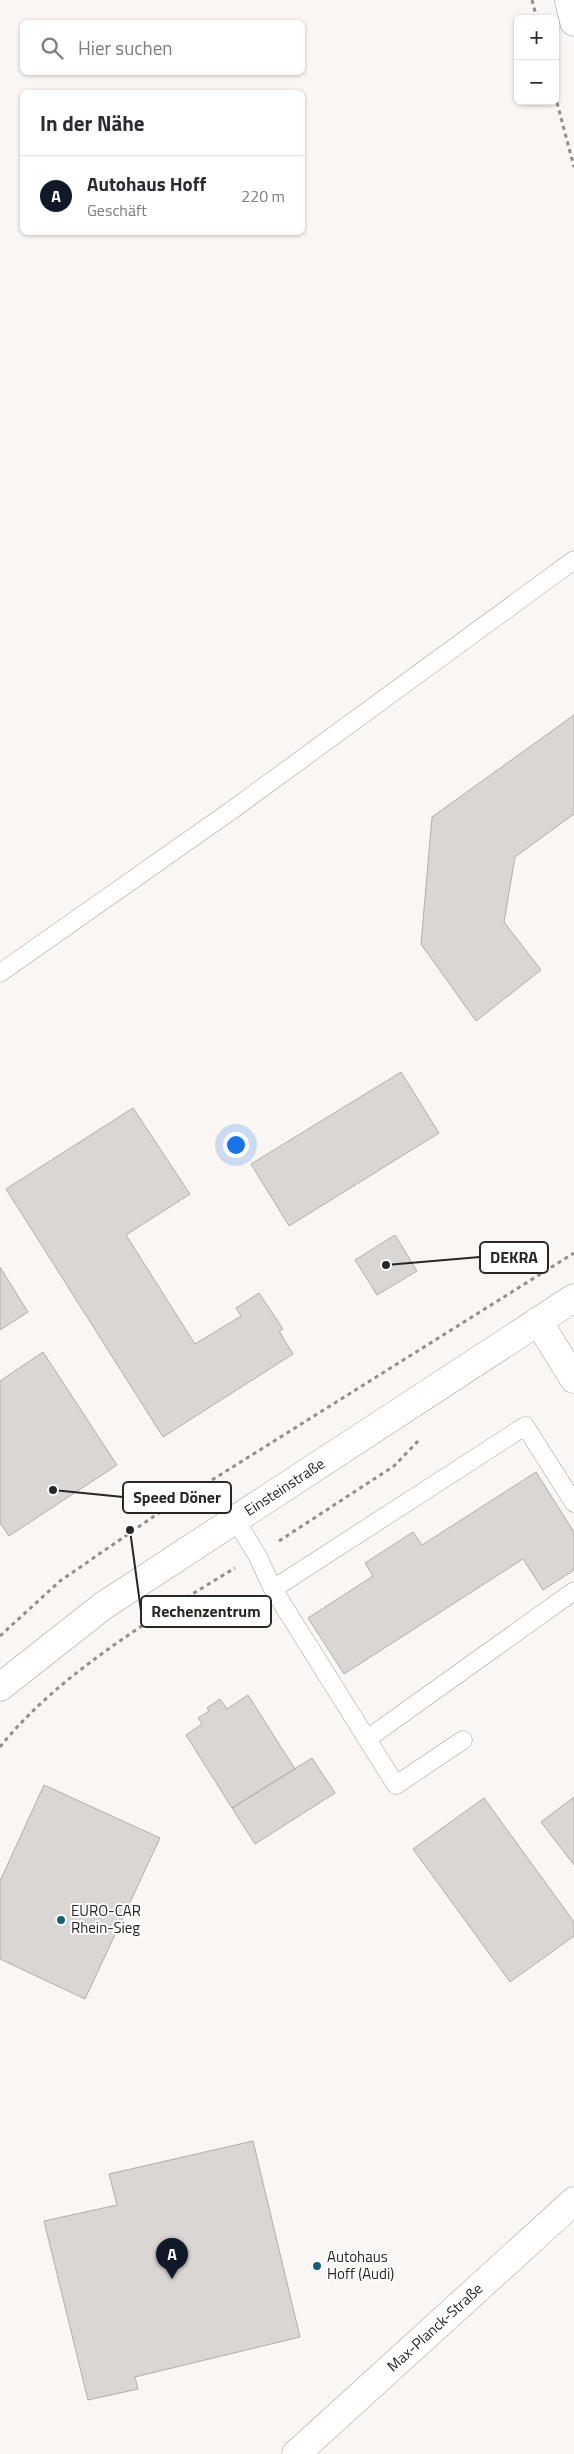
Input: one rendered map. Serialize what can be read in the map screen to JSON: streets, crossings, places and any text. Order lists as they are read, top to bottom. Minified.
{"streets":{"street":["Einsteinstraße","Max-Planck-Straße"]},"places":["DEKRA","Speed Döner","Rechenzentrum","EURO-CAR Rhein-Sieg","Autohaus Hoff (Audi)"],"page":{"map_buttons":["+","−"],"search":"Hier suchen","heading":"In der Nähe","list":[{"mark":"A","name":"Autohaus Hoff","note":"Geschäft","value":"220 m"}],"pins":"A"}}
